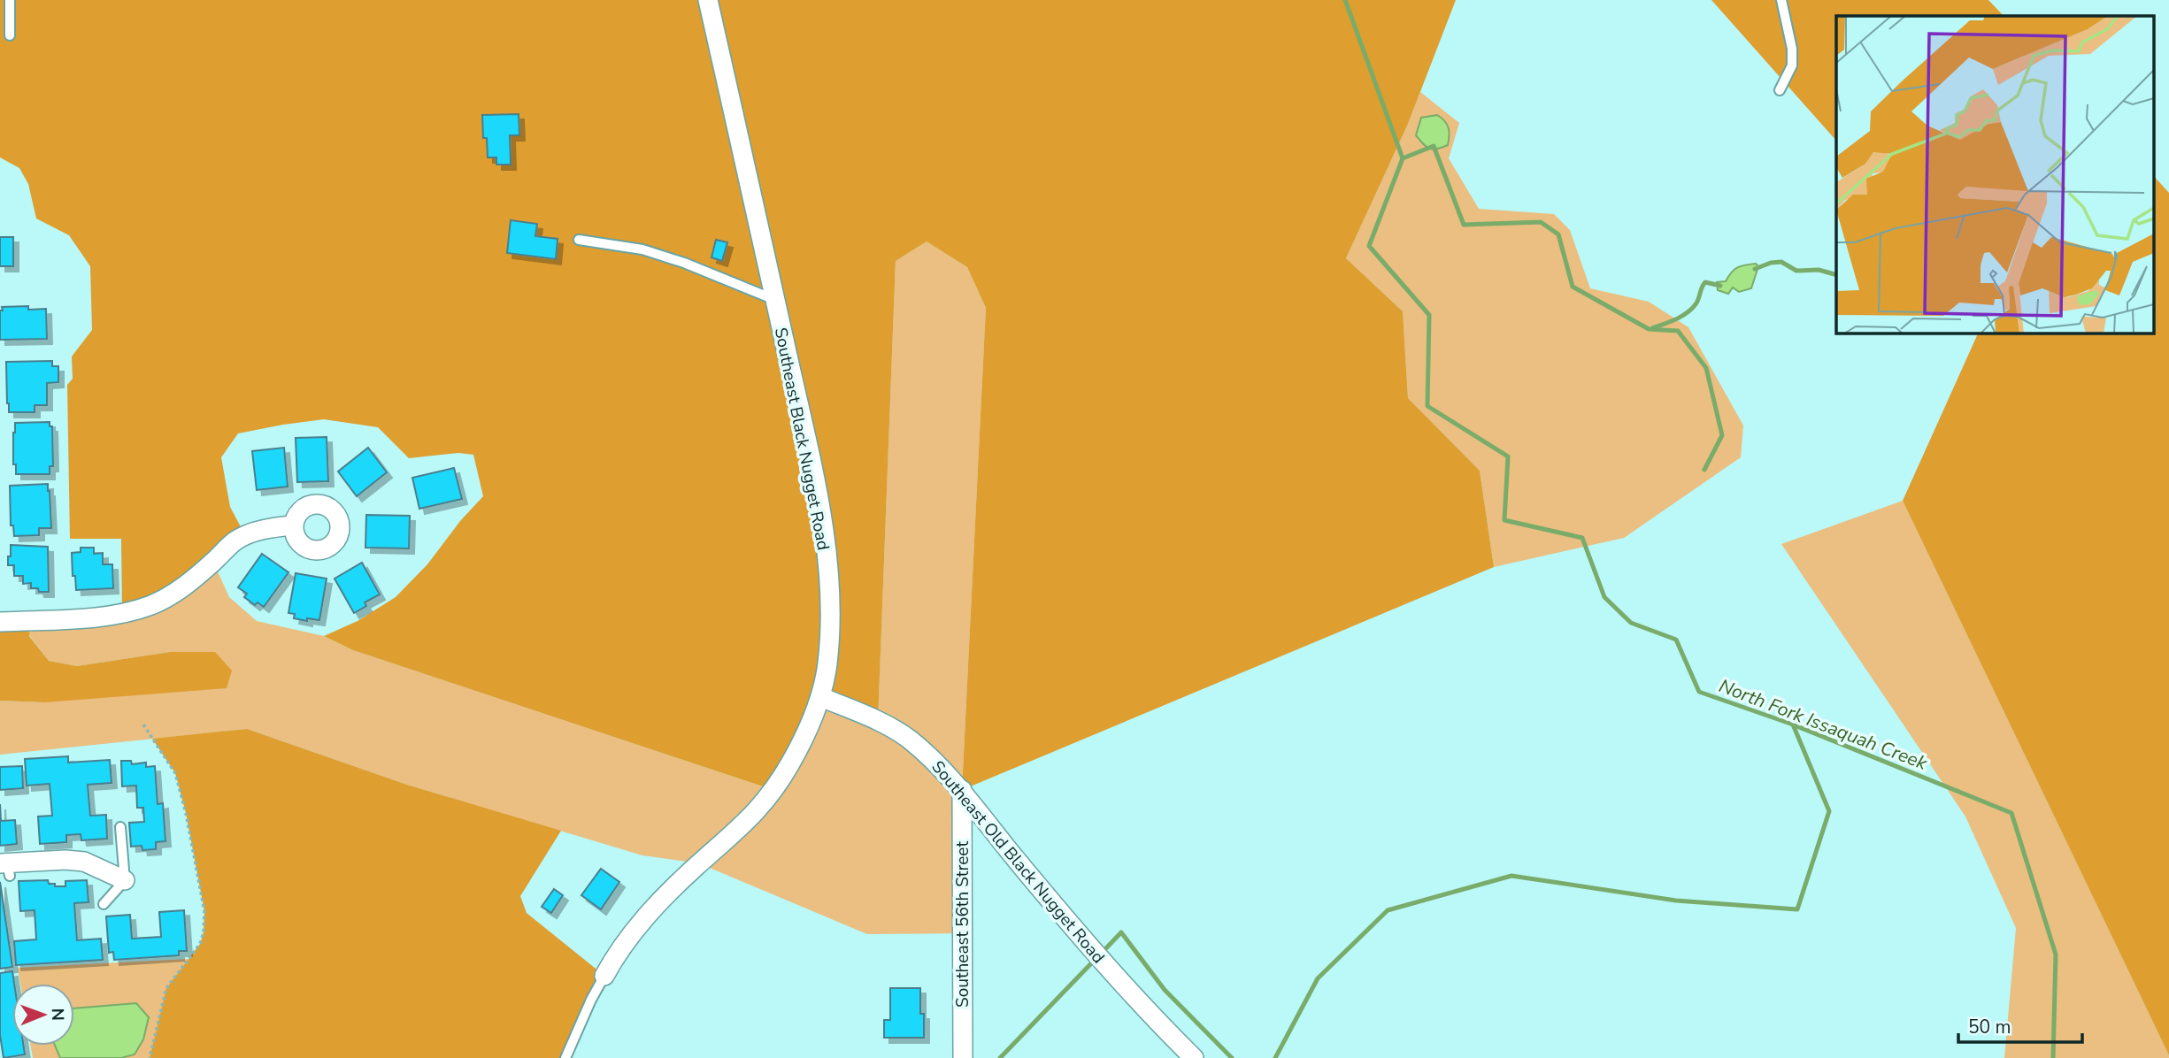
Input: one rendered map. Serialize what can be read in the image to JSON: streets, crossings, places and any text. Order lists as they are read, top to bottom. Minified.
{"streets":{"street":["Southeast Black Nugget Road","Southeast Old Black Nugget Road","Southeast 56th Street"]},"crossings":[["Southeast Black Nugget Road","Southeast Old Black Nugget Road"],["Southeast Old Black Nugget Road","Southeast 56th Street"]],"water":["North Fork Issaquah Creek"],"scale_bar":"50 m","north":"right"}
